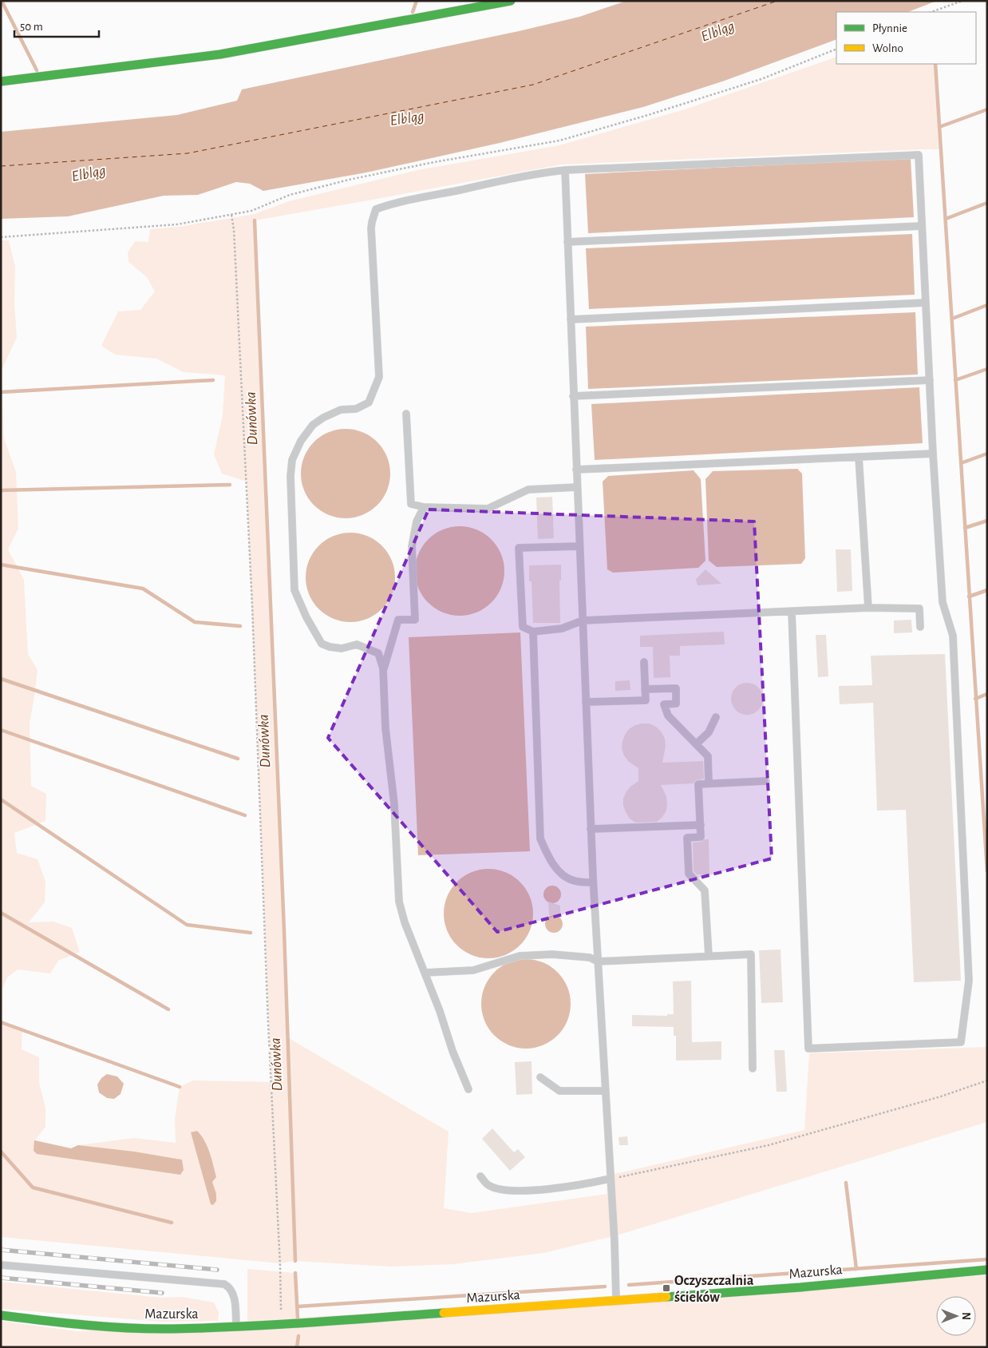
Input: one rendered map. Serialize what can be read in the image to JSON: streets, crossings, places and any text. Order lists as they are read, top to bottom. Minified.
{"streets":{"main road":["Mazurska"]},"water":["Elbląg","Dunówka"],"places":{"transit":["Oczyszczalnia ścieków"]},"legend":["Płynnie","Wolno"],"scale_bar":"50 m","north":"right"}
